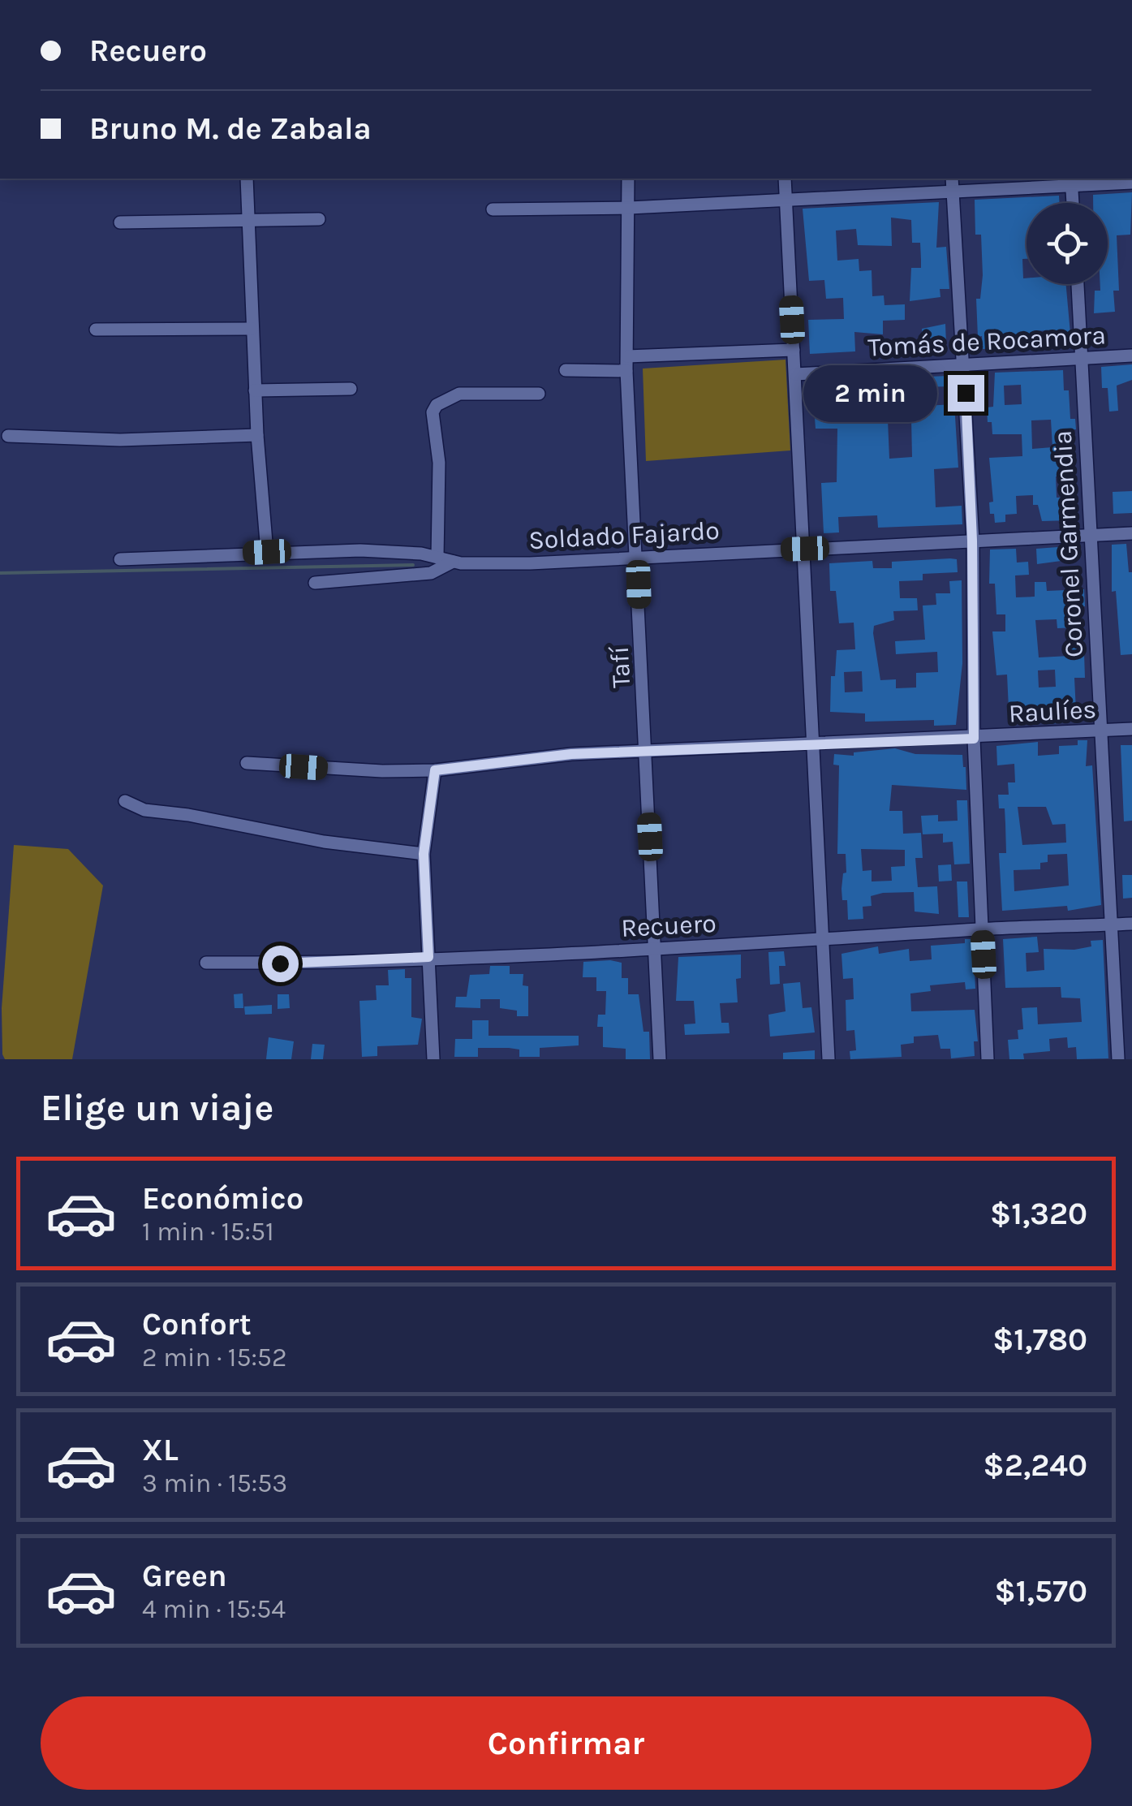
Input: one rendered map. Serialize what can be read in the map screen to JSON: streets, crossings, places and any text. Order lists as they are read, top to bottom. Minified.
{"streets":{"street":["Tomás de Rocamora","Soldado Fajardo","Coronel Garmendia","Tafí","Raulíes","Recuero"]},"crossings":[["Tomás de Rocamora","Coronel Garmendia"],["Soldado Fajardo","Coronel Garmendia"],["Soldado Fajardo","Tafí"],["Coronel Garmendia","Raulíes"],["Coronel Garmendia","Recuero"],["Tafí","Raulíes"],["Tafí","Recuero"]],"page":{"banner":["Recuero","Bruno M. de Zabala"],"bubble":"2 min","heading":"Elige un viaje","list":[{"name":"Económico","note":"1 min · 15:51","value":"$1,320"},{"name":"Confort","note":"2 min · 15:52","value":"$1,780"},{"name":"XL","note":"3 min · 15:53","value":"$2,240"},{"name":"Green","note":"4 min · 15:54","value":"$1,570"}],"buttons":"Confirmar"}}
